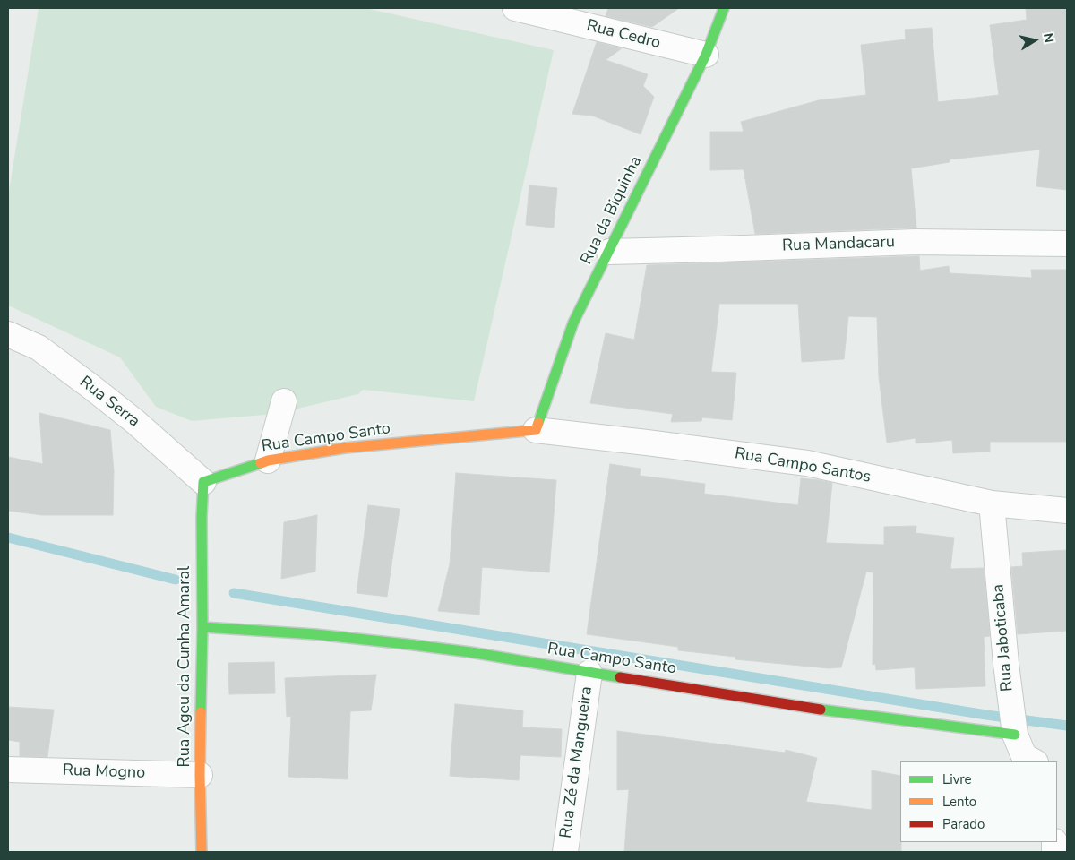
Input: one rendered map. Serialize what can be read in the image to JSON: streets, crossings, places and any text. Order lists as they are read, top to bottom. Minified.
{"streets":{"street":["Rua Cedro","Rua da Biquinha","Rua Mandacaru","Rua Serra","Rua Campo Santo","Rua Campo Santos","Rua Jaboticaba","Rua Ageu da Cunha Amaral","Rua Zé da Mangueira","Rua Mogno"]},"crossings":[["Rua Cedro","Rua da Biquinha"],["Rua da Biquinha","Rua Mandacaru"],["Rua da Biquinha","Rua Campo Santo"],["Rua da Biquinha","Rua Campo Santos"],["Rua Serra","Rua Campo Santo"],["Rua Serra","Rua Ageu da Cunha Amaral"],["Rua Campo Santo","Rua Campo Santos"],["Rua Campo Santo","Rua Jaboticaba"],["Rua Campo Santo","Rua Ageu da Cunha Amaral"],["Rua Campo Santo","Rua Zé da Mangueira"],["Rua Campo Santos","Rua Jaboticaba"],["Rua Ageu da Cunha Amaral","Rua Mogno"]],"legend":["Livre","Lento","Parado"],"north":"right"}
